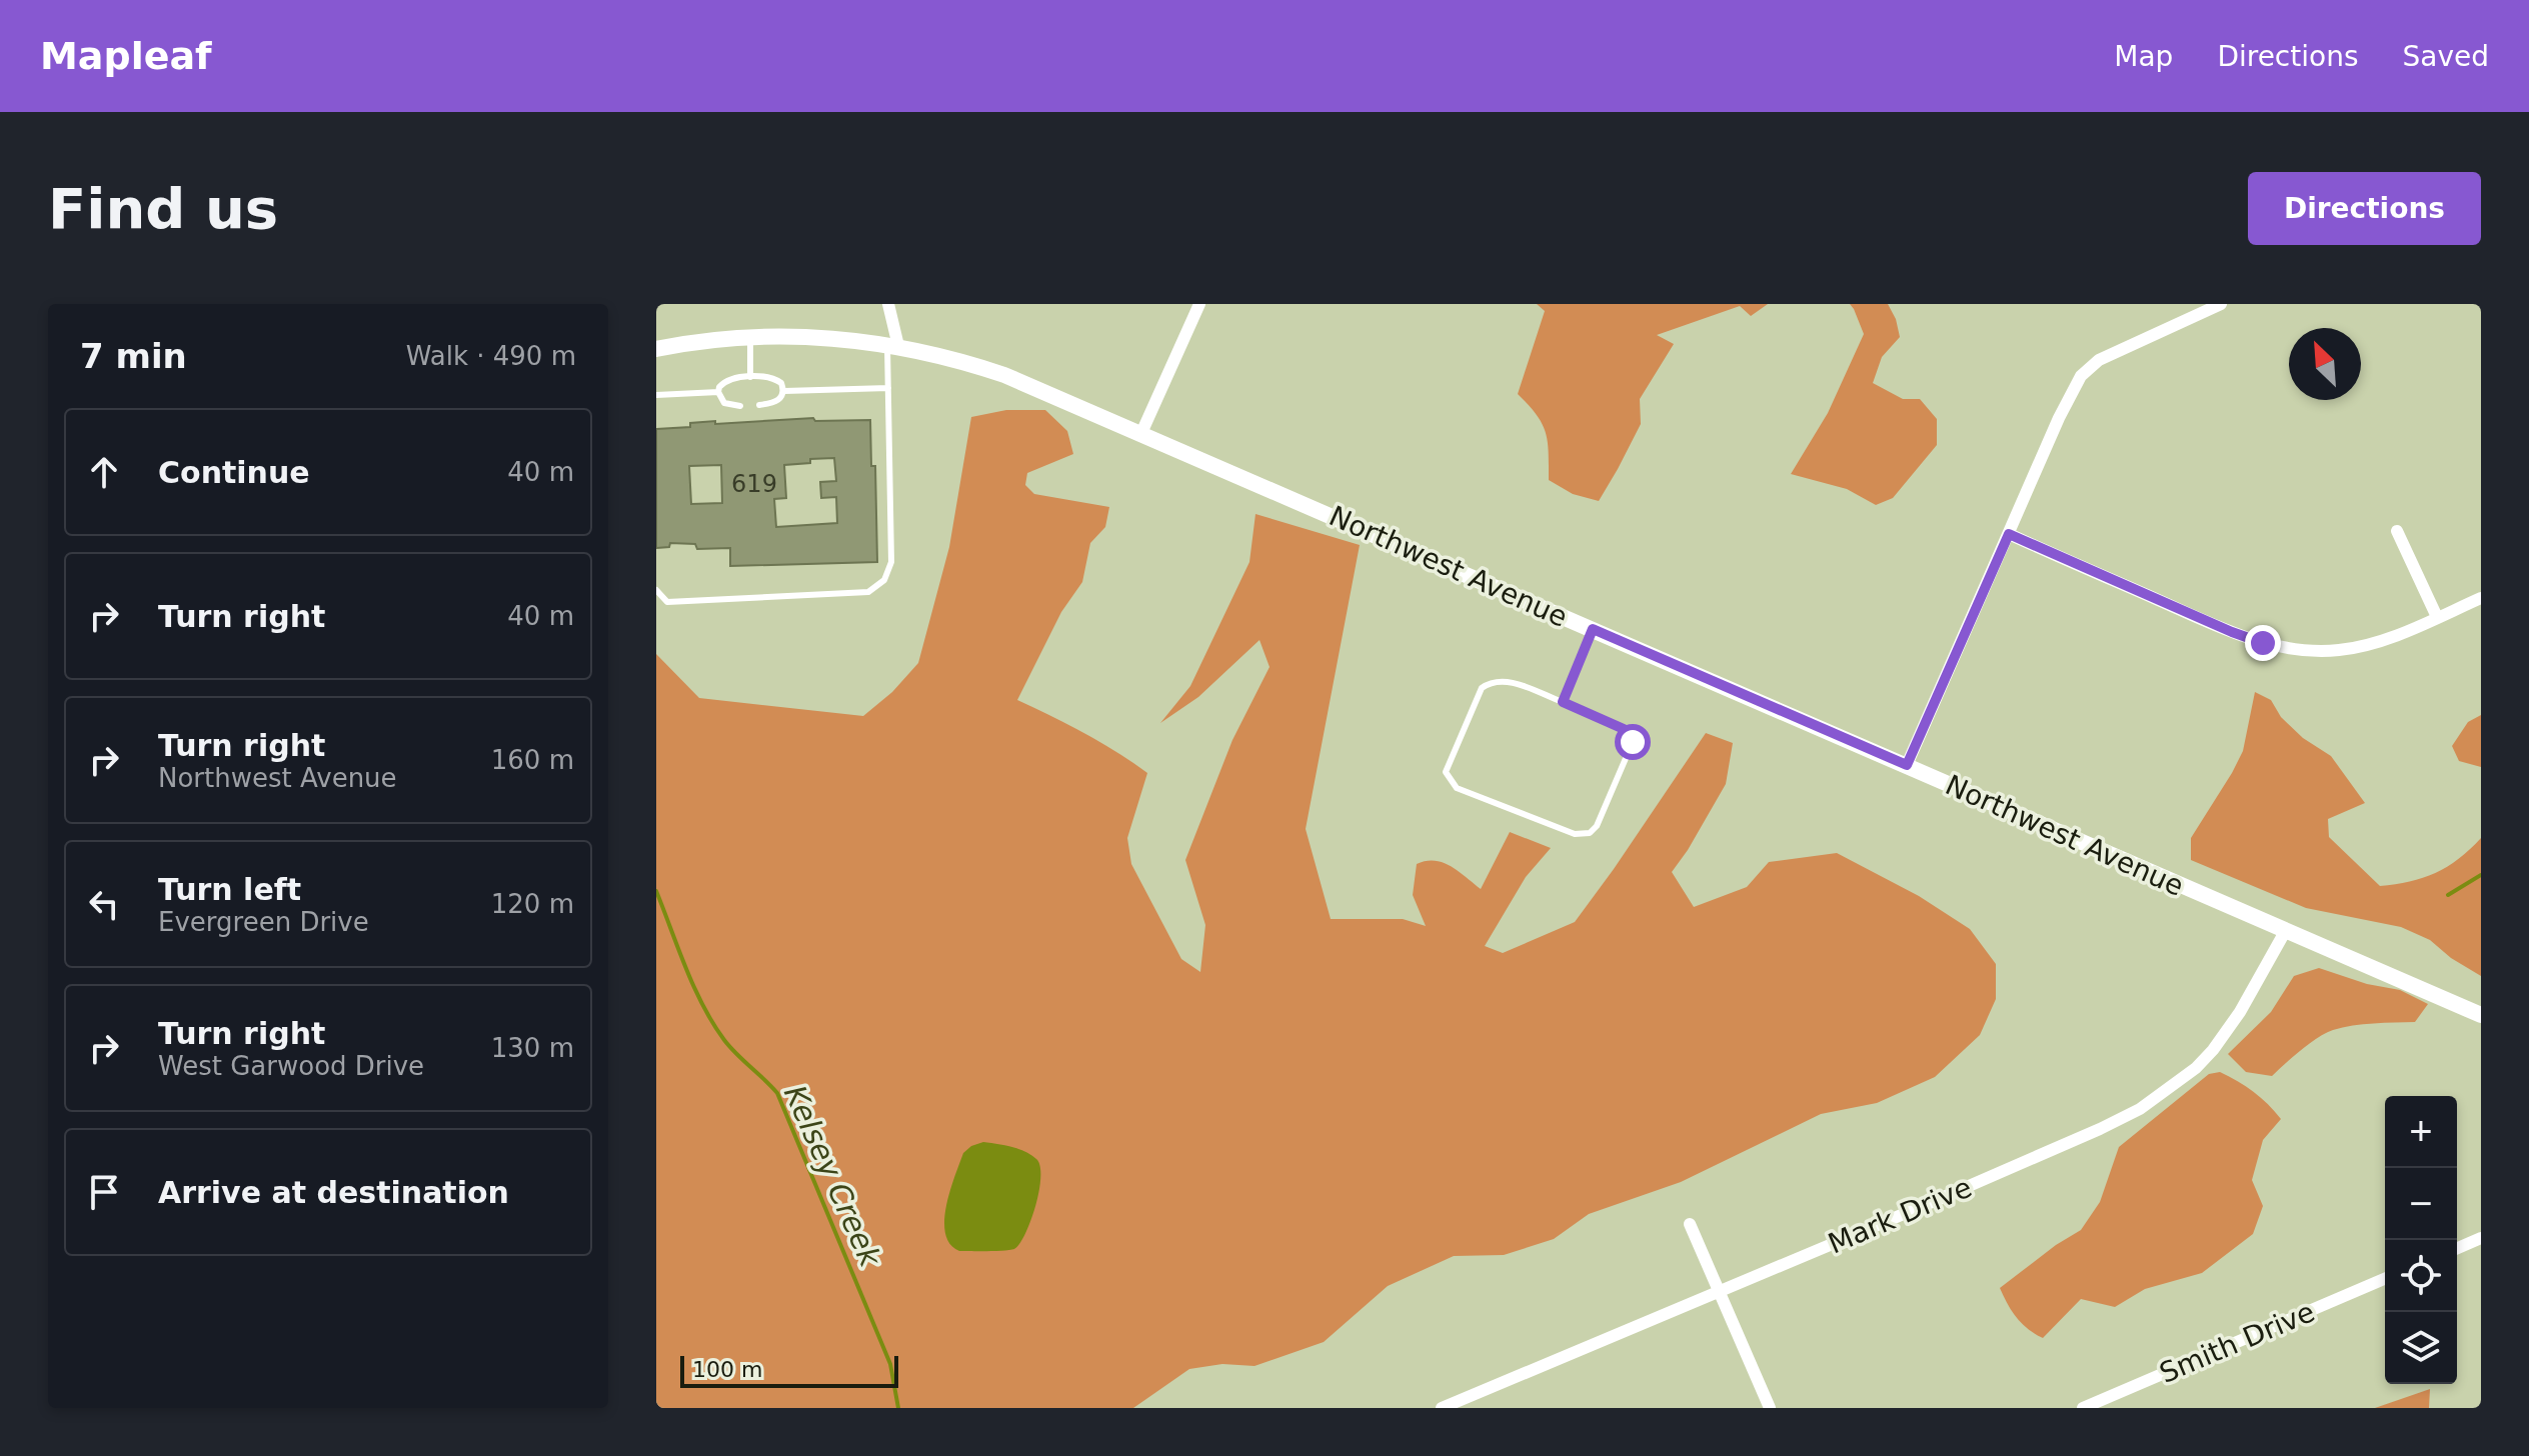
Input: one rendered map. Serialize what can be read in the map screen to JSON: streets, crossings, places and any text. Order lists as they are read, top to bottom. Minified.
{"streets":{"street":["Northwest Avenue","Mark Drive","Smith Drive"]},"crossings":[["Northwest Avenue","Mark Drive"]],"water":["Kelsey Creek"],"house_numbers":["619"],"scale_bar":"100 m","north":"top left","page":{"header":"Mapleaf","nav":["Map","Directions","Saved"],"buttons":"Directions","title":"Find us","heading":["7 min","Walk · 490 m"],"list":[["Continue","40 m"],["Turn right","40 m"],["Turn right","Northwest Avenue","160 m"],["Turn left","Evergreen Drive","120 m"],["Turn right","West Garwood Drive","130 m"],"Arrive at destination"],"map_buttons":["+","−"],"scale":"100 m"}}
